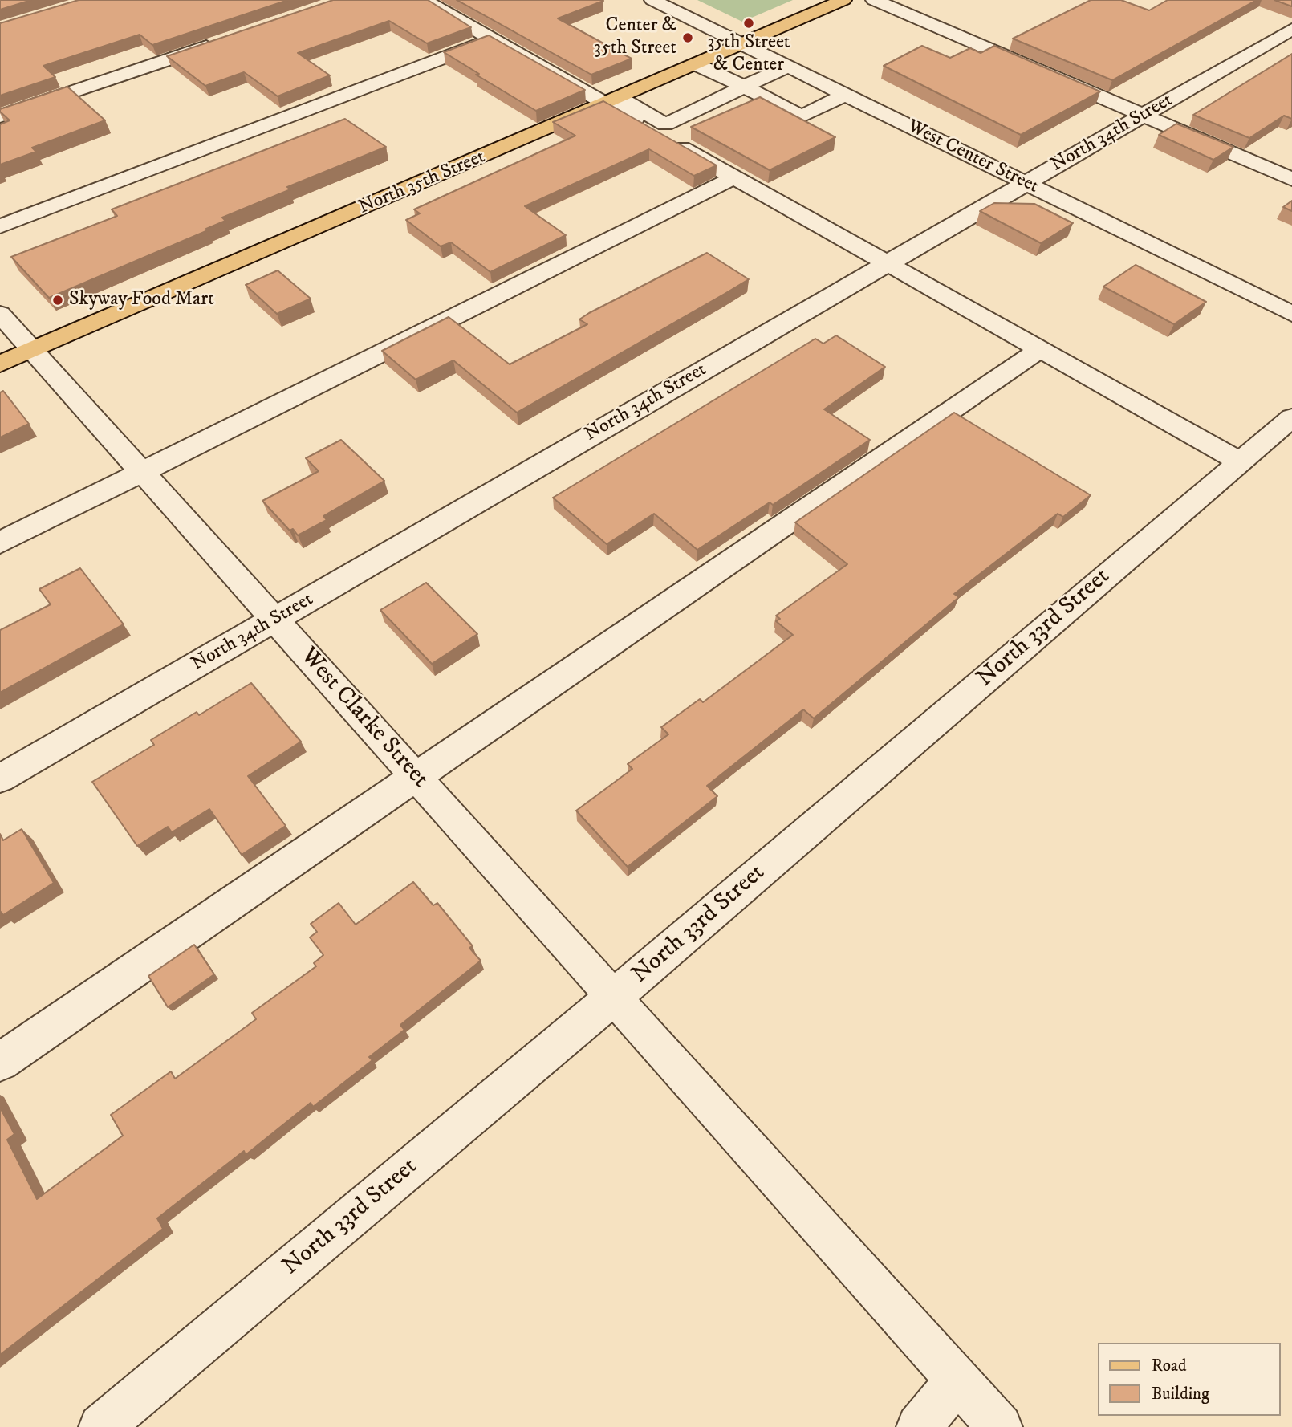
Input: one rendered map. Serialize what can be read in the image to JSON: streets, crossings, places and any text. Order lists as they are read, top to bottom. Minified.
{"streets":{"main road":["North 35th Street"],"street":["North 34th Street","West Center Street","North 33rd Street","West Clarke Street"]},"crossings":[["North 34th Street","West Center Street"],["North 34th Street","West Clarke Street"],["West Center Street","North 35th Street"],["North 35th Street","West Clarke Street"],["North 33rd Street","West Clarke Street"]],"places":["35th Street & Center","Center & 35th Street","Skyway Food Mart"],"legend":["Road","Building"]}
